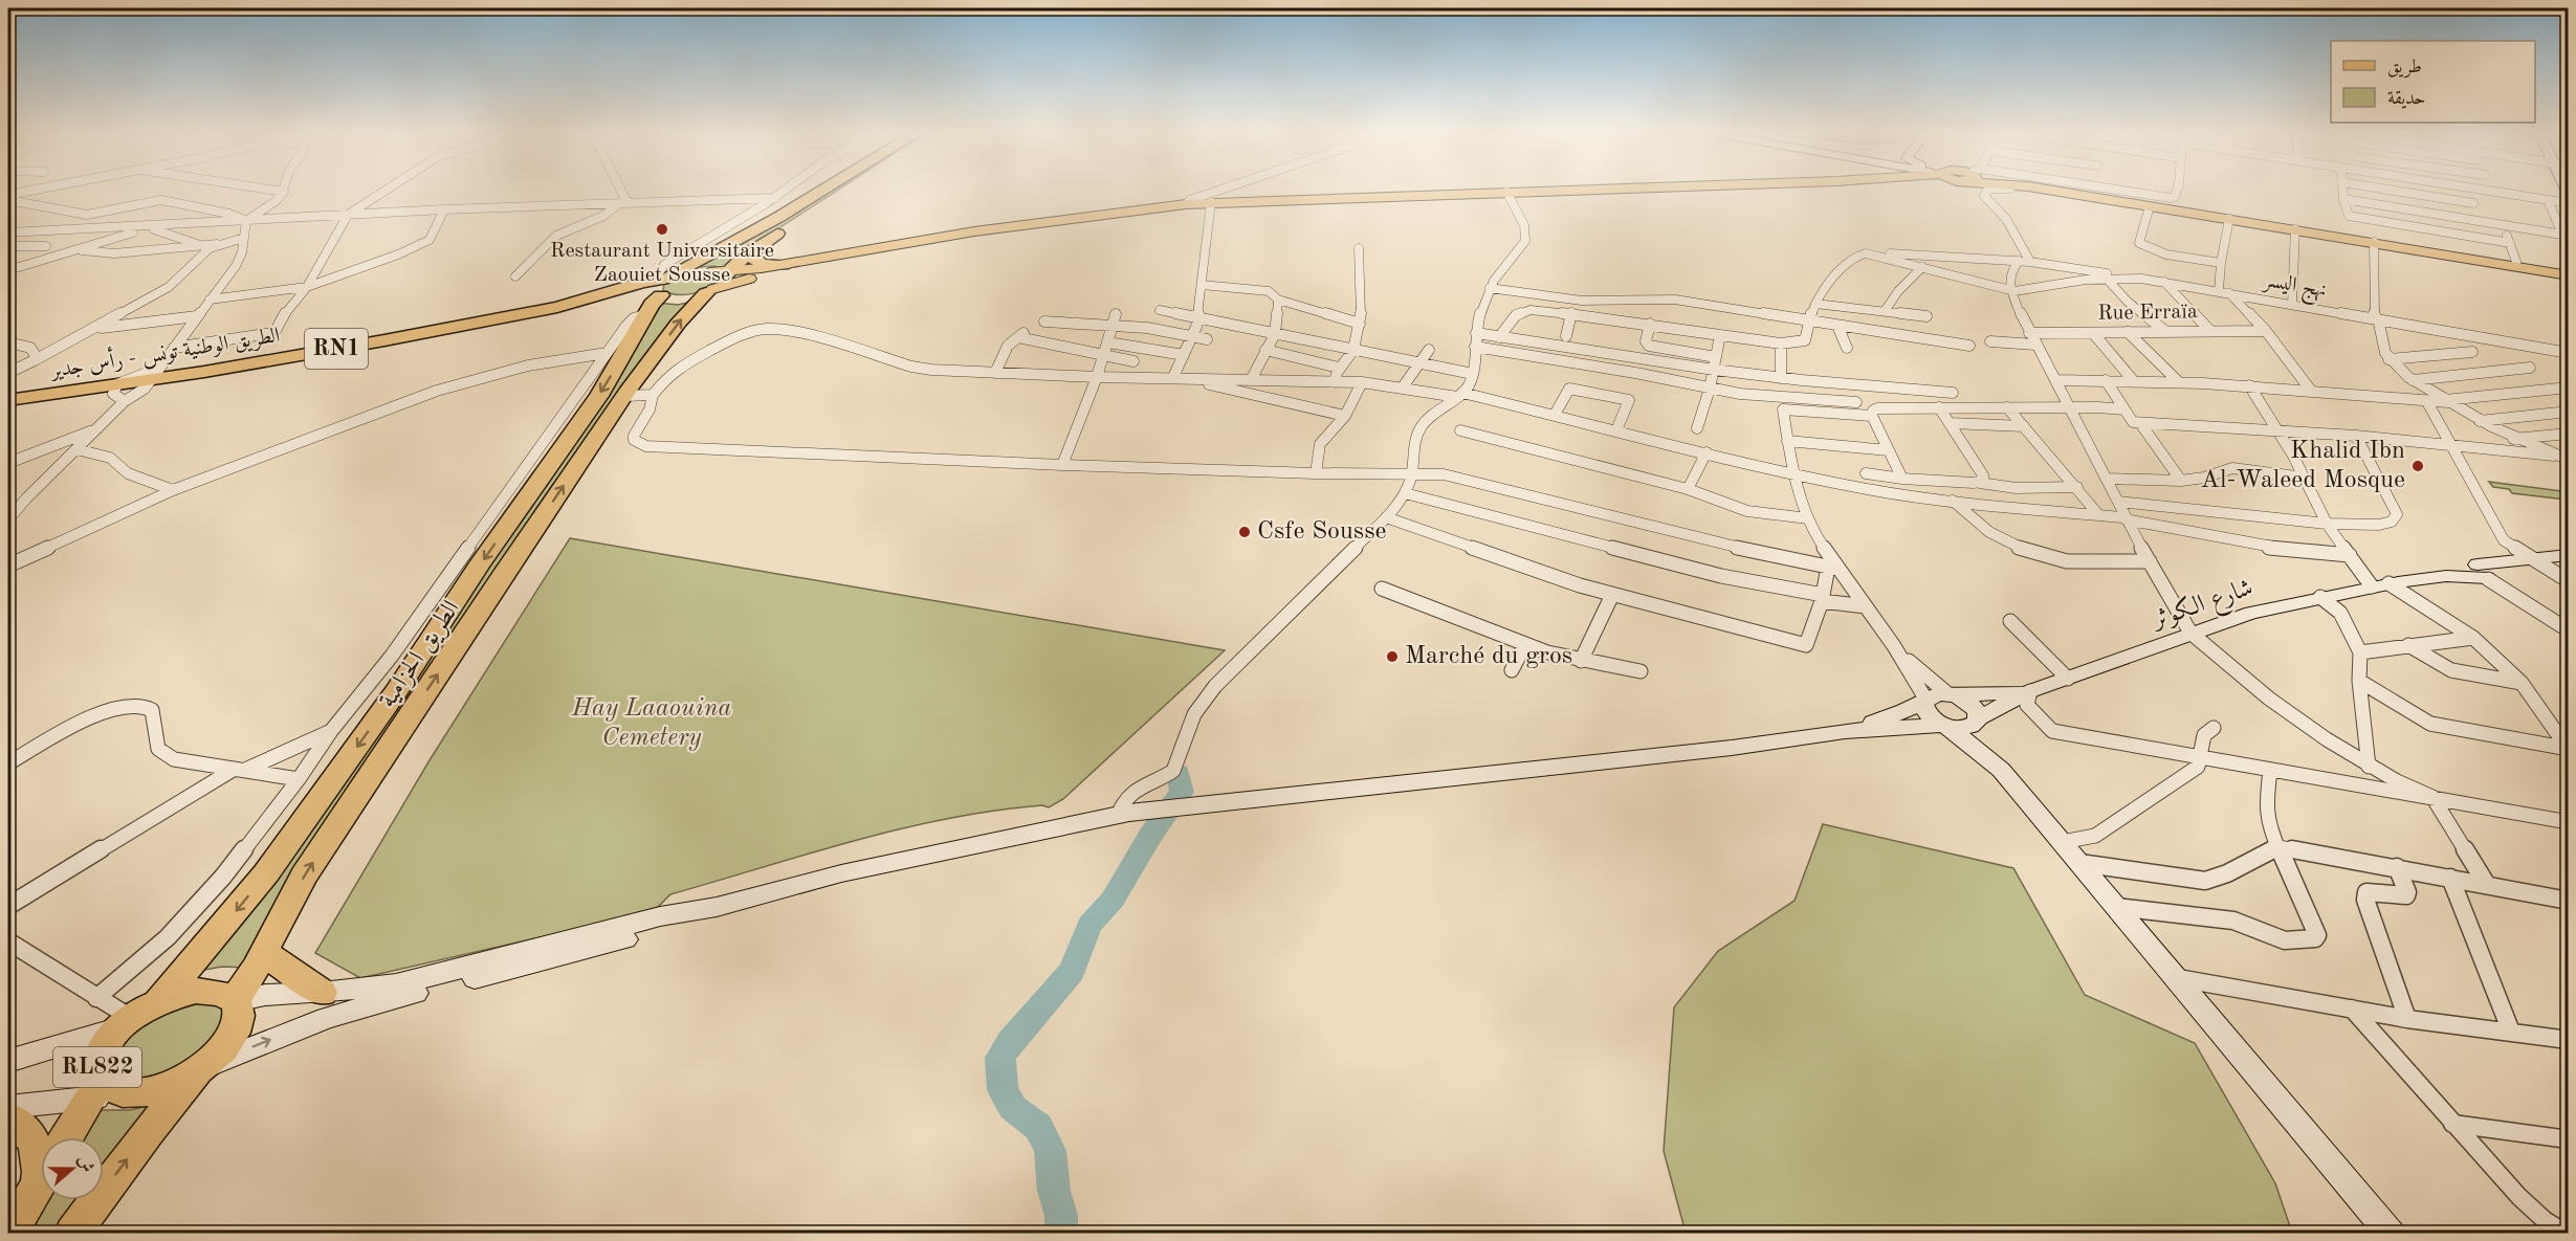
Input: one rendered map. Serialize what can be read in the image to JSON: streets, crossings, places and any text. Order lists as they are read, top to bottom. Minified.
{"streets":{"highway":["RN1","الطريق الوطنية تونس - رأس جدير","الطريق الحزامية","RL822"],"main road":["شارع الكوثر"],"street":["نهج اليسر","Rue Erraïa"]},"crossings":[["RN1","الطريق الوطنية تونس - رأس جدير"],["RN1","الطريق الحزامية"],["الطريق الوطنية تونس - رأس جدير","الطريق الحزامية"],["الطريق الحزامية","RL822"]],"parks":["Hay Laaouina Cemetery"],"places":["Restaurant Universitaire Zaouiet Sousse","Khalid Ibn Al-Waleed Mosque","Csfe Sousse","Marché du gros"],"legend":["طريق","حديقة"],"north":"right"}
